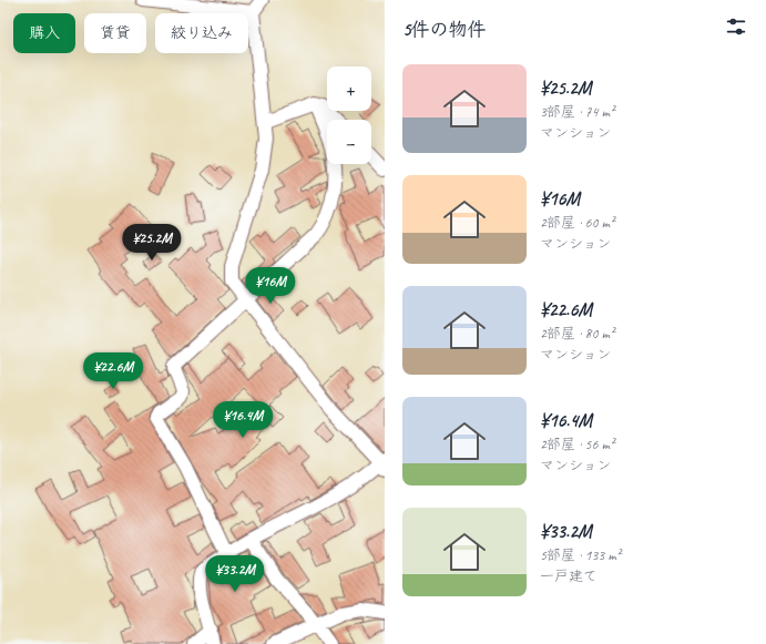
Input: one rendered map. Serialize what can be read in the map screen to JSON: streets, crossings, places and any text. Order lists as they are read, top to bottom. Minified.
{"page":{"heading":"5件の物件","chip":["購入","賃貸","絞り込み"],"list":[{"name":"¥25.2M","note":"3部屋 · 74 m² · マンション"},{"name":"¥16M","note":"2部屋 · 60 m² · マンション"},{"name":"¥22.6M","note":"2部屋 · 80 m² · マンション"},{"name":"¥16.4M","note":"2部屋 · 56 m² · マンション"},{"name":"¥33.2M","note":"5部屋 · 133 m² · 一戸建て"}],"map_buttons":["+","−"],"price":["¥25.2M","¥16M","¥22.6M","¥16.4M","¥33.2M"]}}
